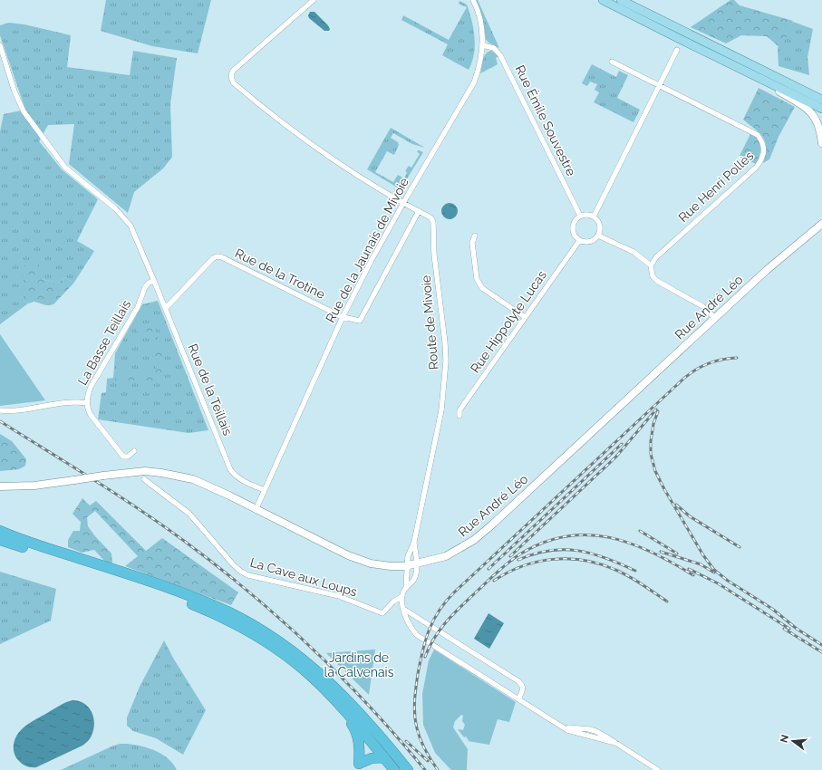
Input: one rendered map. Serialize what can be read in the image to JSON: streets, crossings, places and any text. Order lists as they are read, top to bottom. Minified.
{"streets":{"street":["Rue Émile Souvestre","Rue Henri Pollès","Rue de la Jaunais de Mivoie","Rue de la Trotine","Rue André Léo","Rue Hippolyte Lucas","Route de Mivoie","La Basse Teillais","Rue de la Teillais","La Cave aux Loups"]},"crossings":[["Rue Émile Souvestre","Rue de la Jaunais de Mivoie"],["Rue Émile Souvestre","Rue Hippolyte Lucas"],["Rue de la Jaunais de Mivoie","Rue de la Trotine"],["Rue de la Jaunais de Mivoie","Rue André Léo"],["Rue de la Jaunais de Mivoie","Route de Mivoie"],["Rue de la Jaunais de Mivoie","Rue de la Teillais"],["Rue de la Trotine","Route de Mivoie"],["Rue de la Trotine","Rue de la Teillais"],["Rue André Léo","Route de Mivoie"],["La Basse Teillais","Rue de la Teillais"]],"parks":["Jardins de la Calvenais"],"north":"left"}
